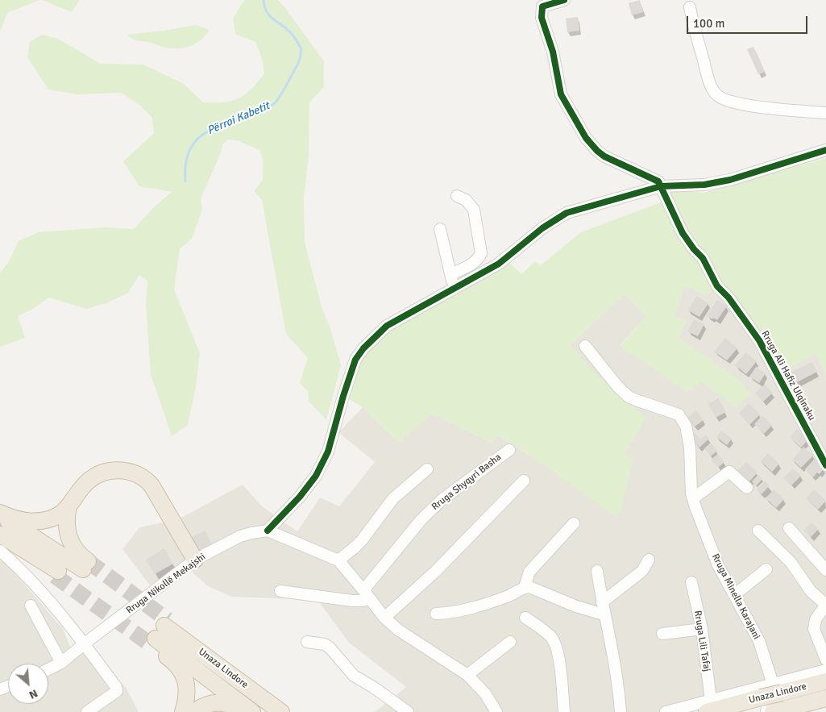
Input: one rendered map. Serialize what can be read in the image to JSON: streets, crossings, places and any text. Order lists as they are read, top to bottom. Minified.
{"streets":{"highway":["Unaza Lindore"],"street":["Rruga Ali Hafiz Ulqinaku","Rruga Shyqyri Basha","Rruga Nikollë Mekajshi","Rruga Minella Karajani","Rruga Lili Tafaj"]},"crossings":[["Rruga Minella Karajani","Unaza Lindore"],["Rruga Lili Tafaj","Unaza Lindore"]],"water":["Përroi Kabetit"],"scale_bar":"100 m","north":"bottom right"}
